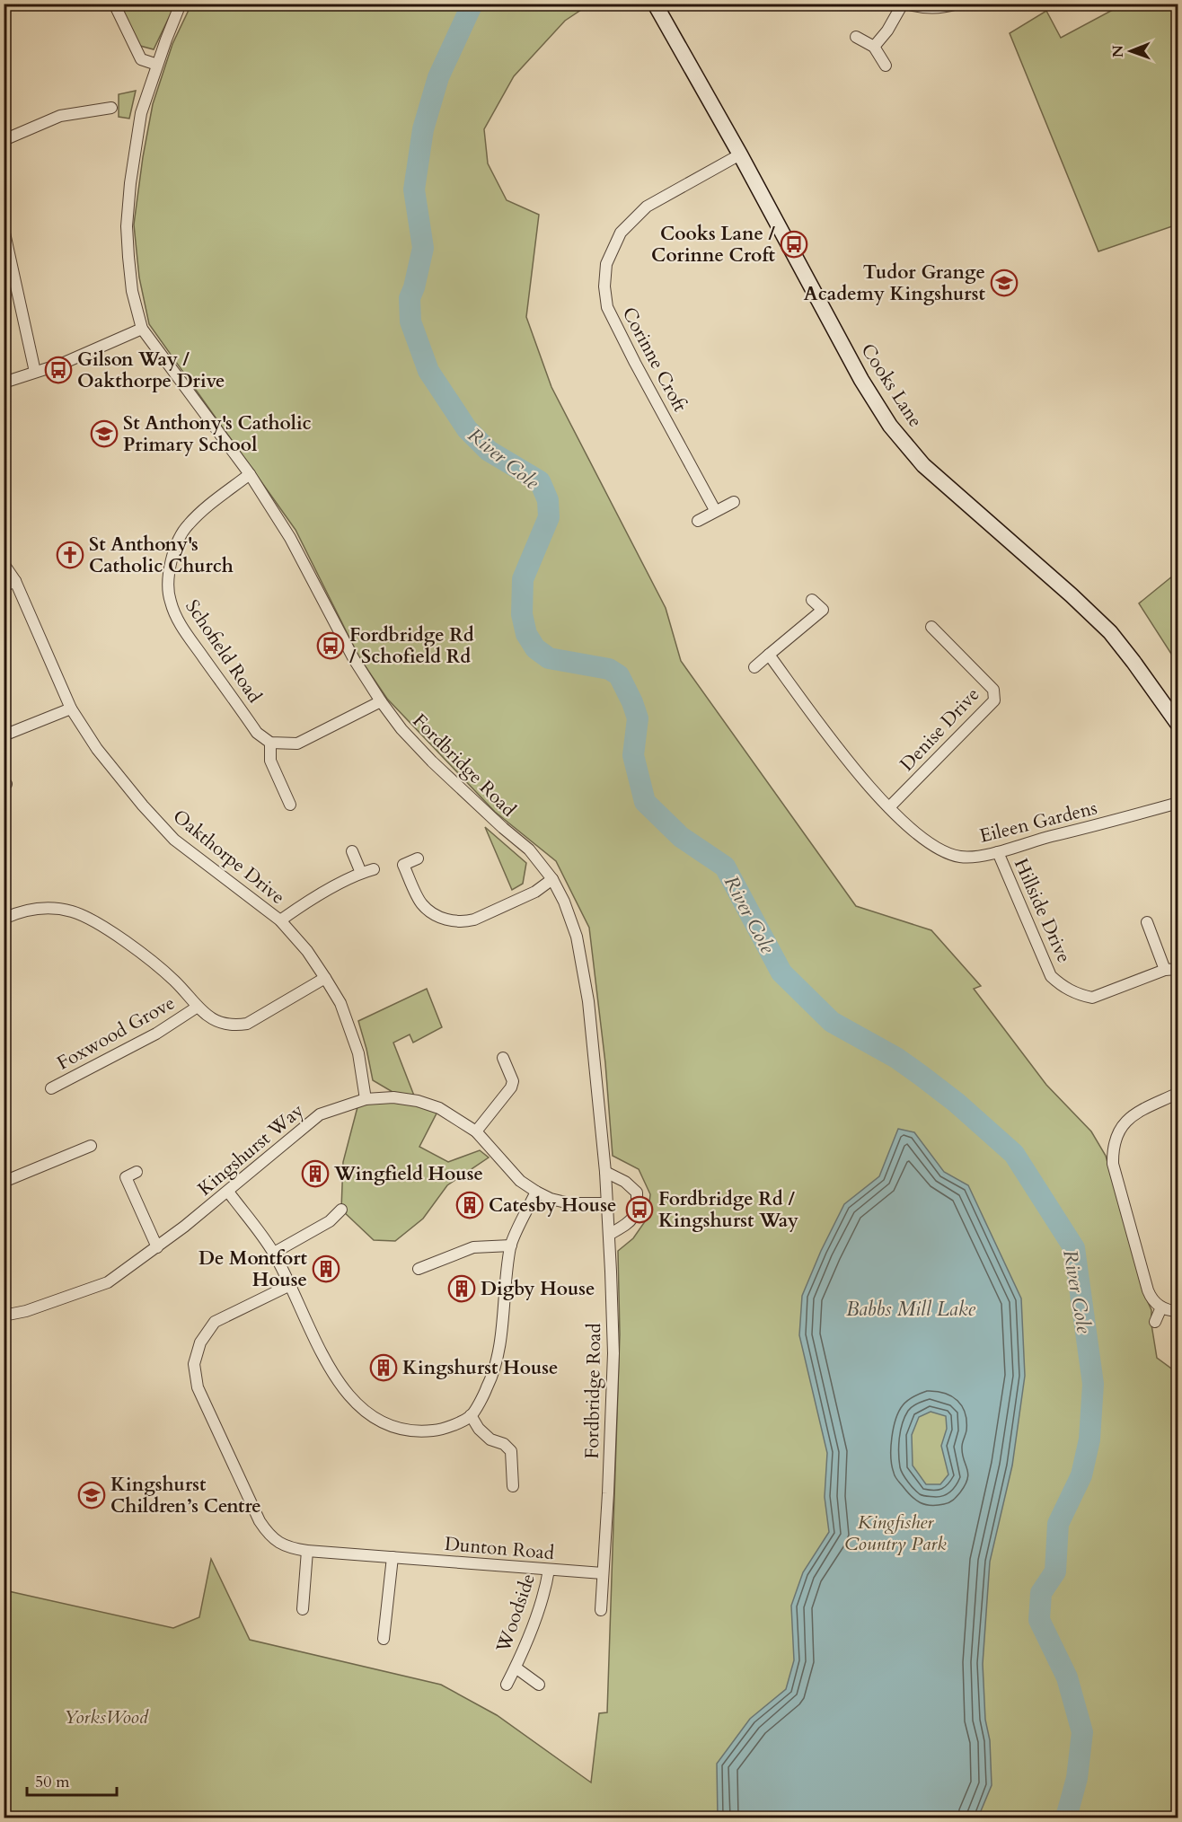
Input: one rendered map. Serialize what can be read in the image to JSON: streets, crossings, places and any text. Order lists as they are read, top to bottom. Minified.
{"streets":{"street":["Corinne Croft","Cooks Lane","Schofield Road","Denise Drive","Fordbridge Road","Eileen Gardens","Oakthorpe Drive","Hillside Drive","Foxwood Grove","Kingshurst Way","Dunton Road","Woodside"]},"crossings":[["Corinne Croft","Cooks Lane"],["Schofield Road","Fordbridge Road"],["Denise Drive","Eileen Gardens"],["Fordbridge Road","Kingshurst Way"],["Fordbridge Road","Dunton Road"],["Eileen Gardens","Hillside Drive"],["Oakthorpe Drive","Kingshurst Way"],["Dunton Road","Woodside"]],"water":["River Cole","Babbs Mill Lake"],"parks":["Kingfisher Country Park","YorksWood"],"places":{"bus stop":["Cooks Lane / Corinne Croft","Gilson Way / Oakthorpe Drive","Fordbridge Rd / Schofield Rd","Fordbridge Rd / Kingshurst Way"],"school or university":["Tudor Grange Academy Kingshurst","St Anthony's Catholic Primary School","Kingshurst Children’s Centre"],"church":["St Anthony's Catholic Church"],"building":["Wingfield House","Catesby House","De Montfort House","Digby House","Kingshurst House"]},"scale_bar":"50 m","north":"left"}
